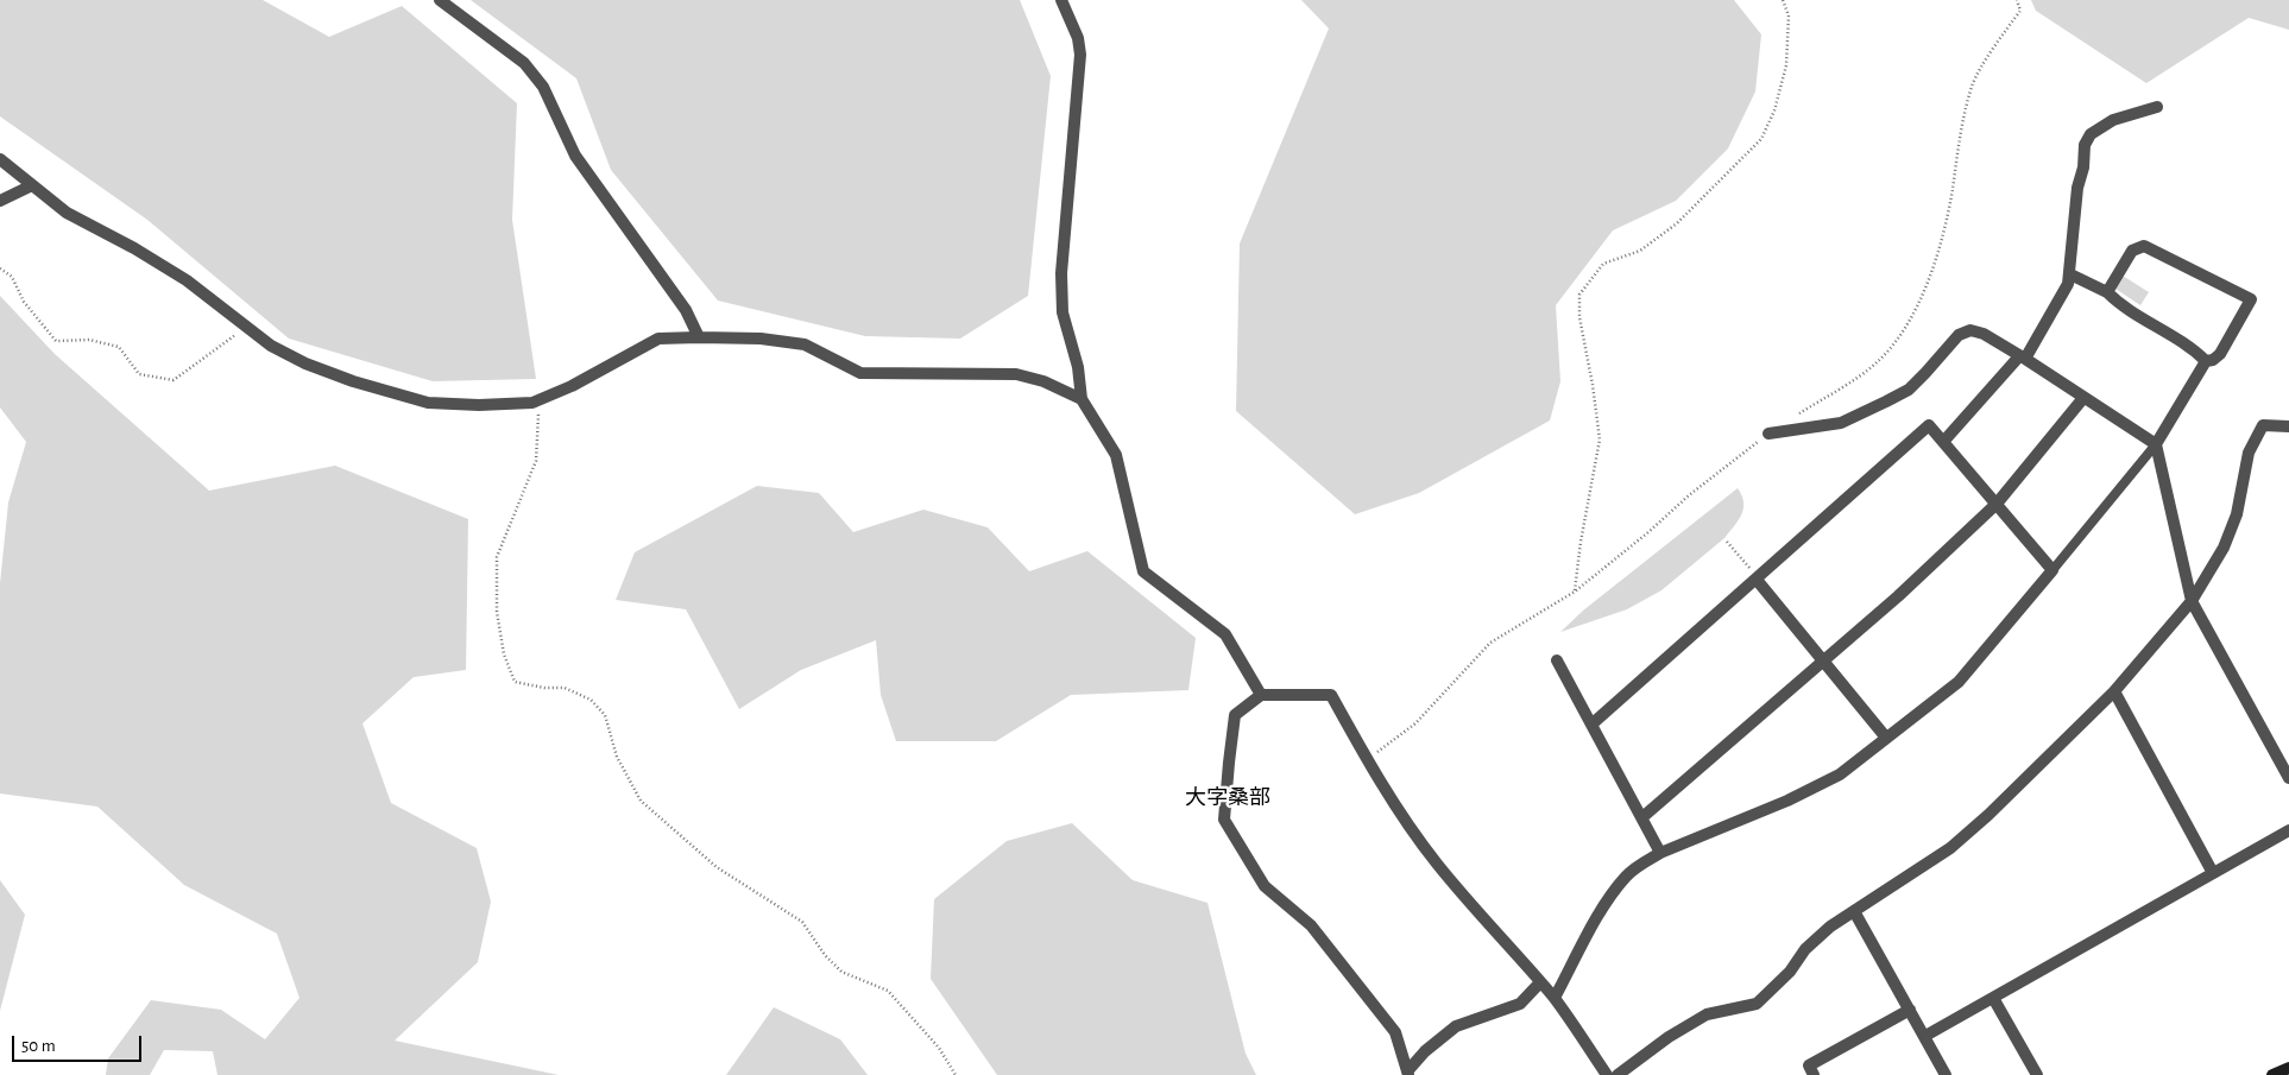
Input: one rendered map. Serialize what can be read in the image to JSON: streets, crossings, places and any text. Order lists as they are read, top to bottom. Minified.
{"districts":["大字桑部"],"scale_bar":"50 m"}
